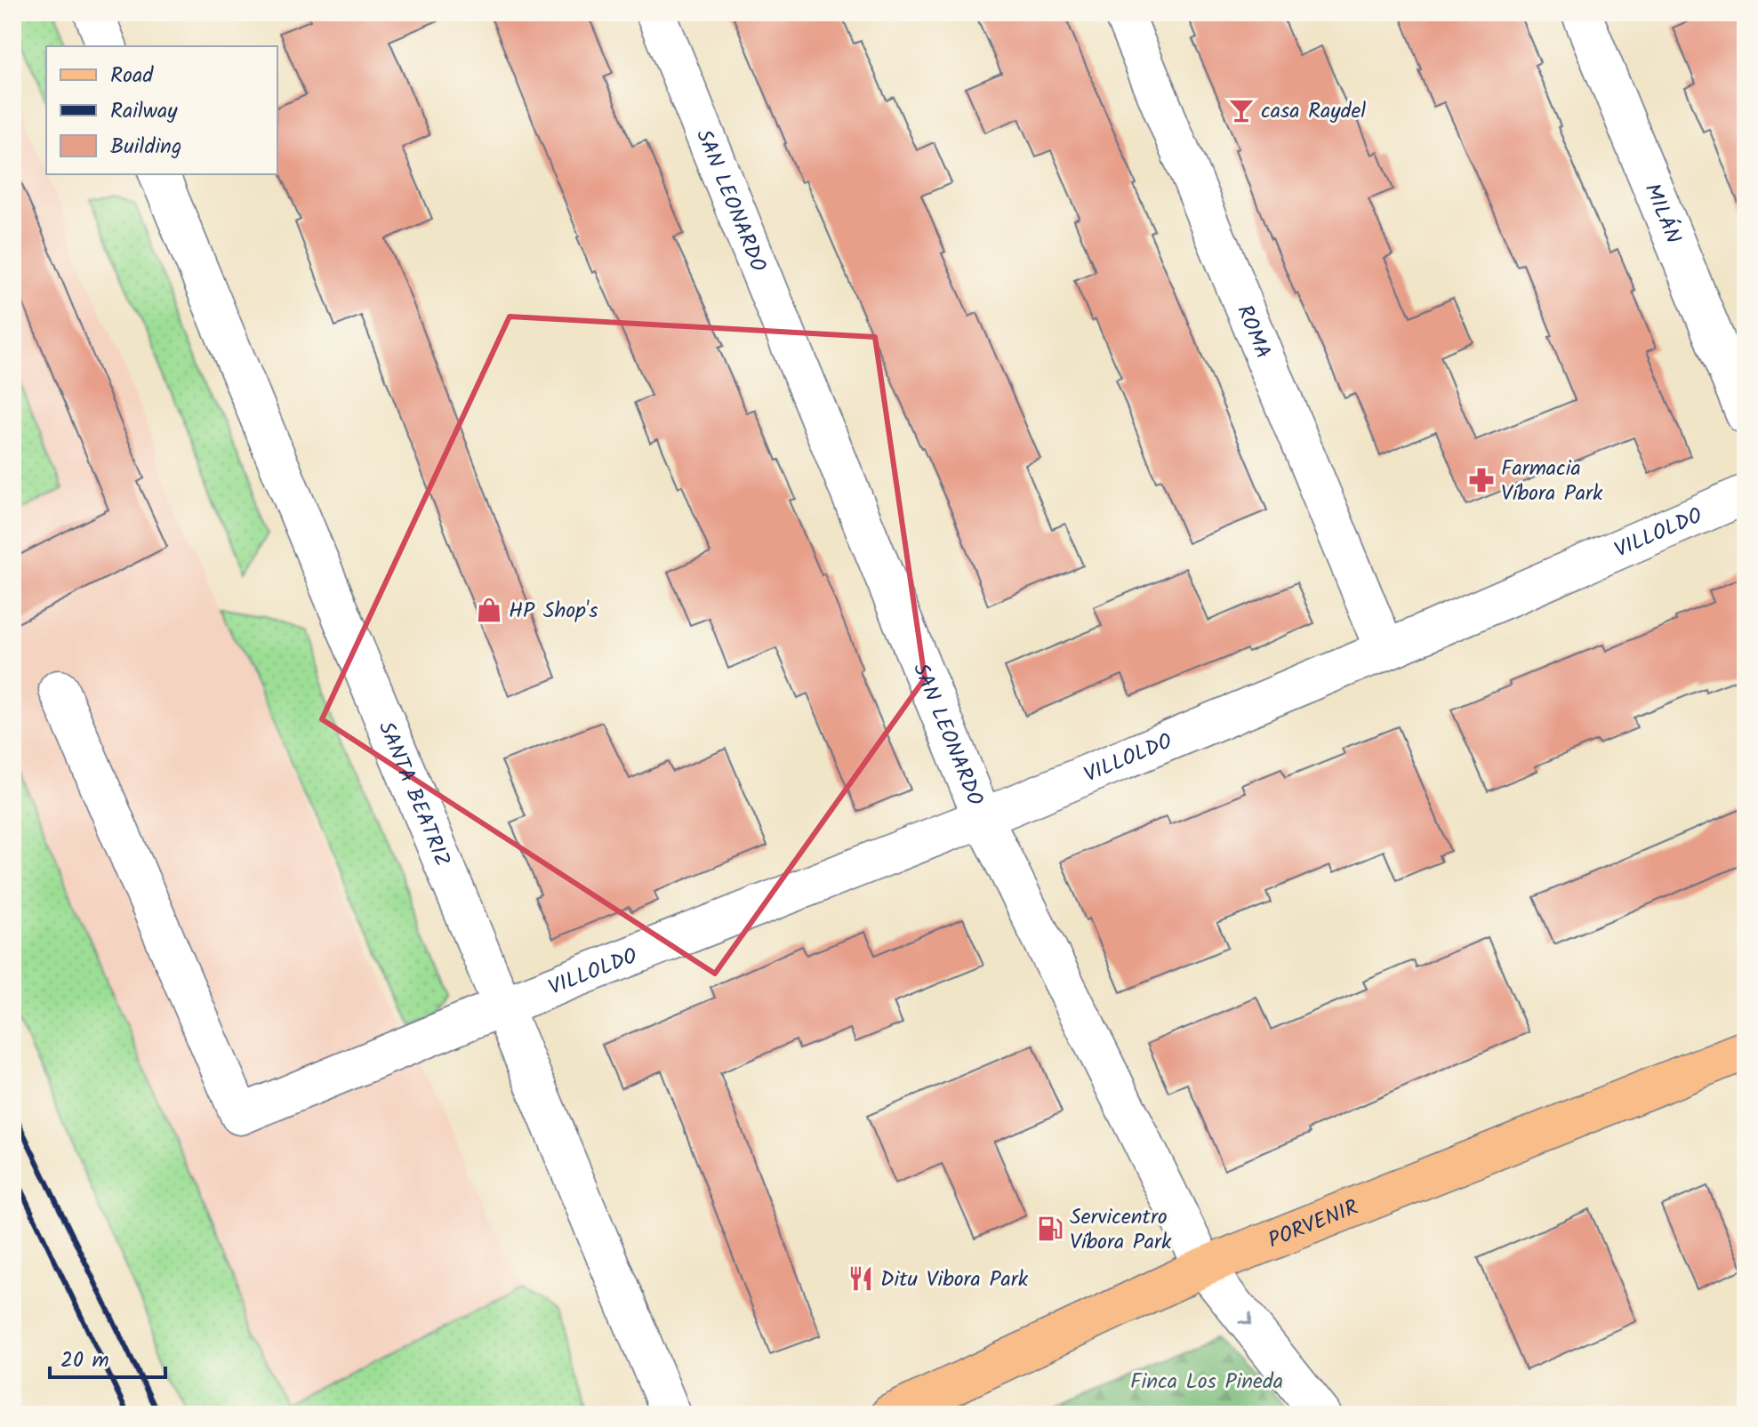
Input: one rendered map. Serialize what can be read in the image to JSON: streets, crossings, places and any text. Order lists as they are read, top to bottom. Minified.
{"streets":{"main road":["PORVENIR"],"street":["SAN LEONARDO","MILÁN","ROMA","VILLOLDO","SANTA BEATRIZ"]},"crossings":[["SAN LEONARDO","VILLOLDO"],["SAN LEONARDO","PORVENIR"],["ROMA","VILLOLDO"],["VILLOLDO","SANTA BEATRIZ"]],"parks":["Finca Los Pineda"],"places":{"bar":["casa Raydel"],"pharmacy":["Farmacia Víbora Park"],"shop":["HP Shop's"],"fuel station":["Servicentro Víbora Park"],"restaurant":["Ditu Vibora Park"]},"legend":["Road","Railway","Building"],"scale_bar":"20 m"}
